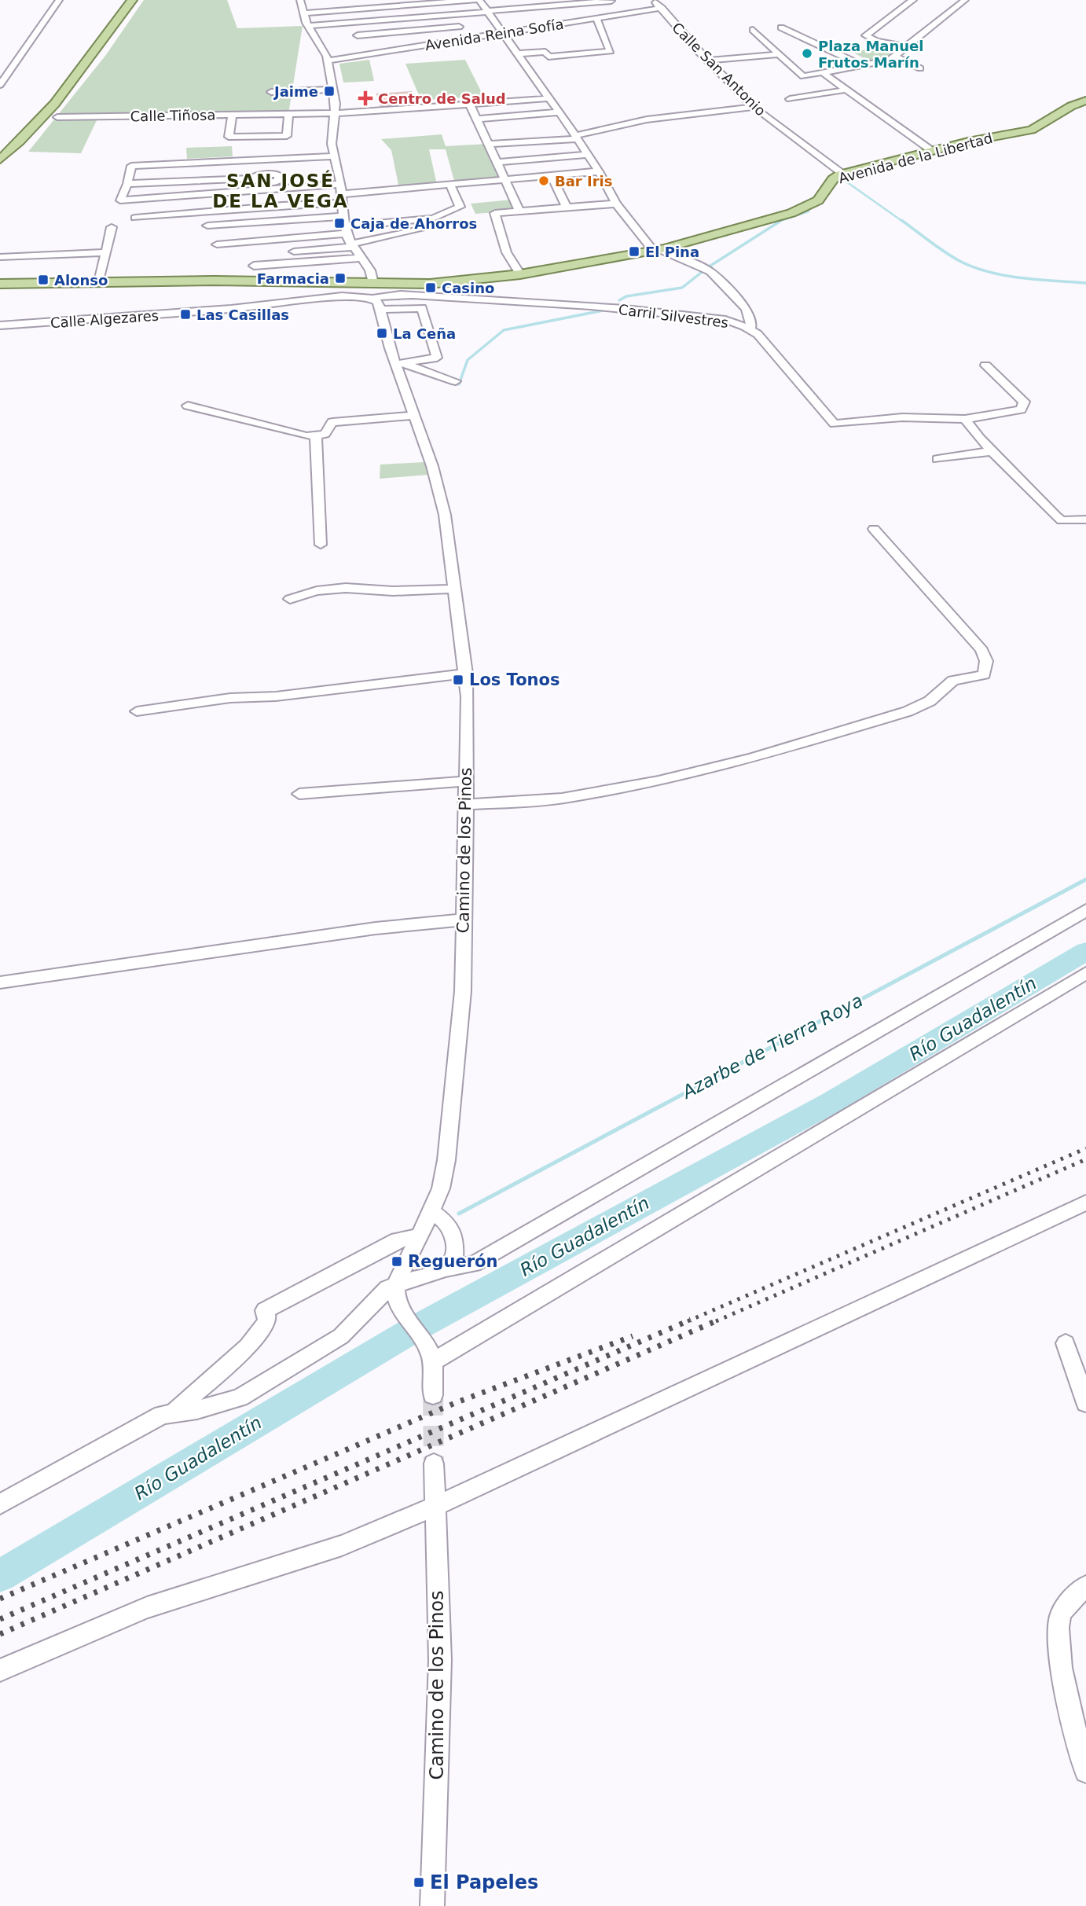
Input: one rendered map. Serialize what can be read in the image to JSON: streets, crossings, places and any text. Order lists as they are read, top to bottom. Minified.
{"streets":{"main road":["Avenida de la Libertad"],"street":["Avenida Reina Sofía","Calle San Antonio","Calle Tiñosa","Carril Silvestres","Calle Algezares","Camino de los Pinos"]},"crossings":[["Avenida Reina Sofía","Calle San Antonio"],["Calle San Antonio","Avenida de la Libertad"],["Carril Silvestres","Calle Algezares"],["Carril Silvestres","Camino de los Pinos"],["Calle Algezares","Camino de los Pinos"]],"districts":["SAN JOSÉ DE LA VEGA"],"water":["Río Guadalentín","Azarbe de Tierra Roya"],"places":{"other":["Plaza Manuel Frutos Marín","Bar Iris"],"transit":["Jaime","Caja de Ahorros","El Pina","Farmacia","Alonso","Casino","Las Casillas","La Ceña","Los Tonos","Reguerón","El Papeles"],"health":["Centro de Salud"]}}
